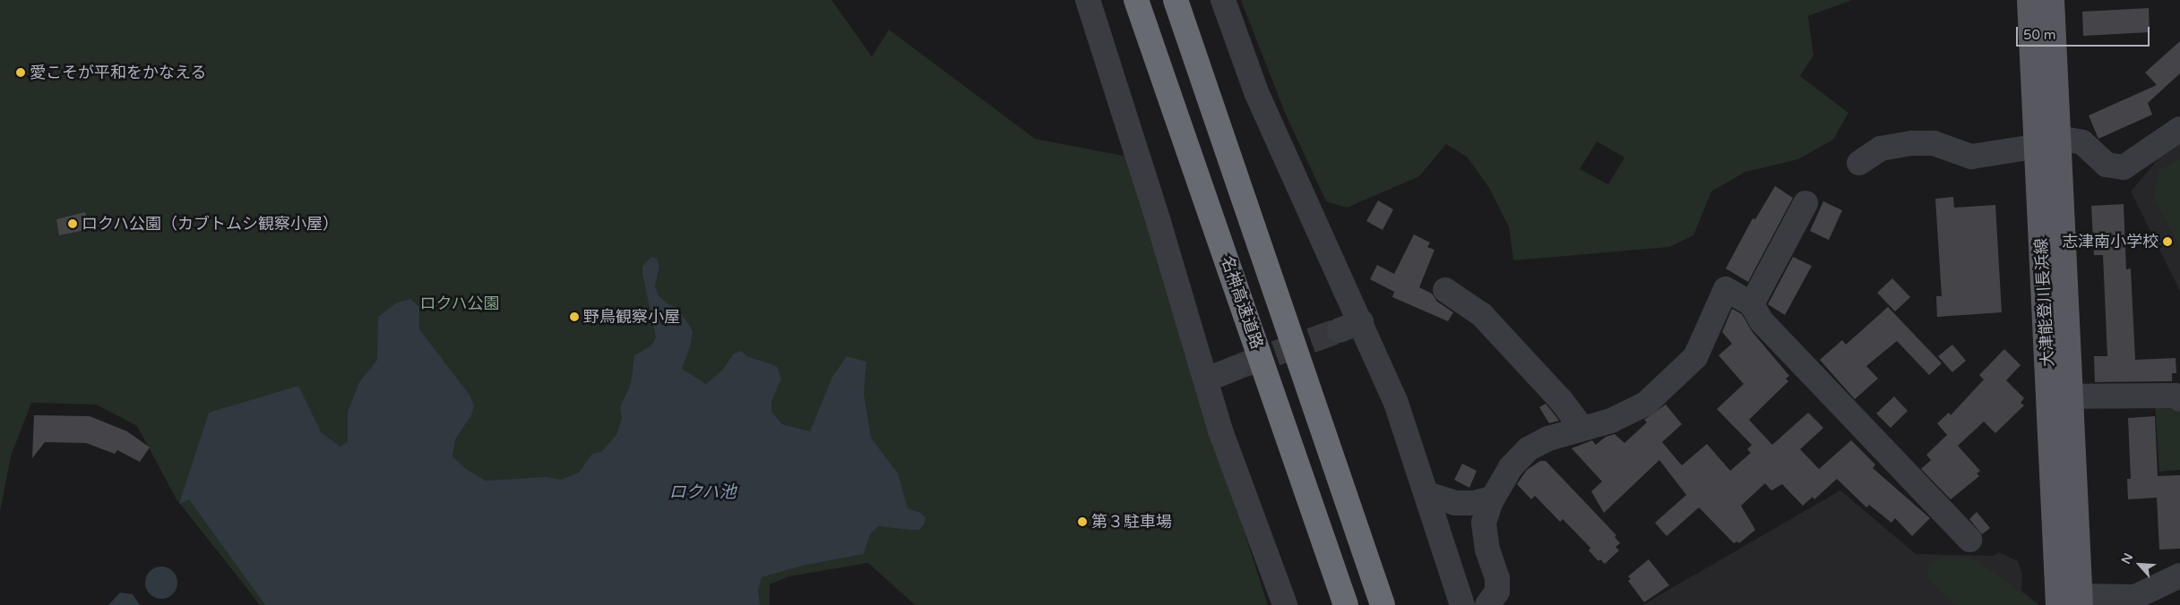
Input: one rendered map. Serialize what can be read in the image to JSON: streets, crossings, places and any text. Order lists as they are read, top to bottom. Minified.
{"streets":{"highway":["名神高速道路"],"main road":["大津能登川長浜線"]},"water":["ロクハ池"],"parks":["ロクハ公園"],"places":["愛こそが平和をかなえる","ロクハ公園（カブトムシ観察小屋）","志津南小学校","野鳥観察小屋","第３駐車場"],"scale_bar":"50 m","north":"top left"}
